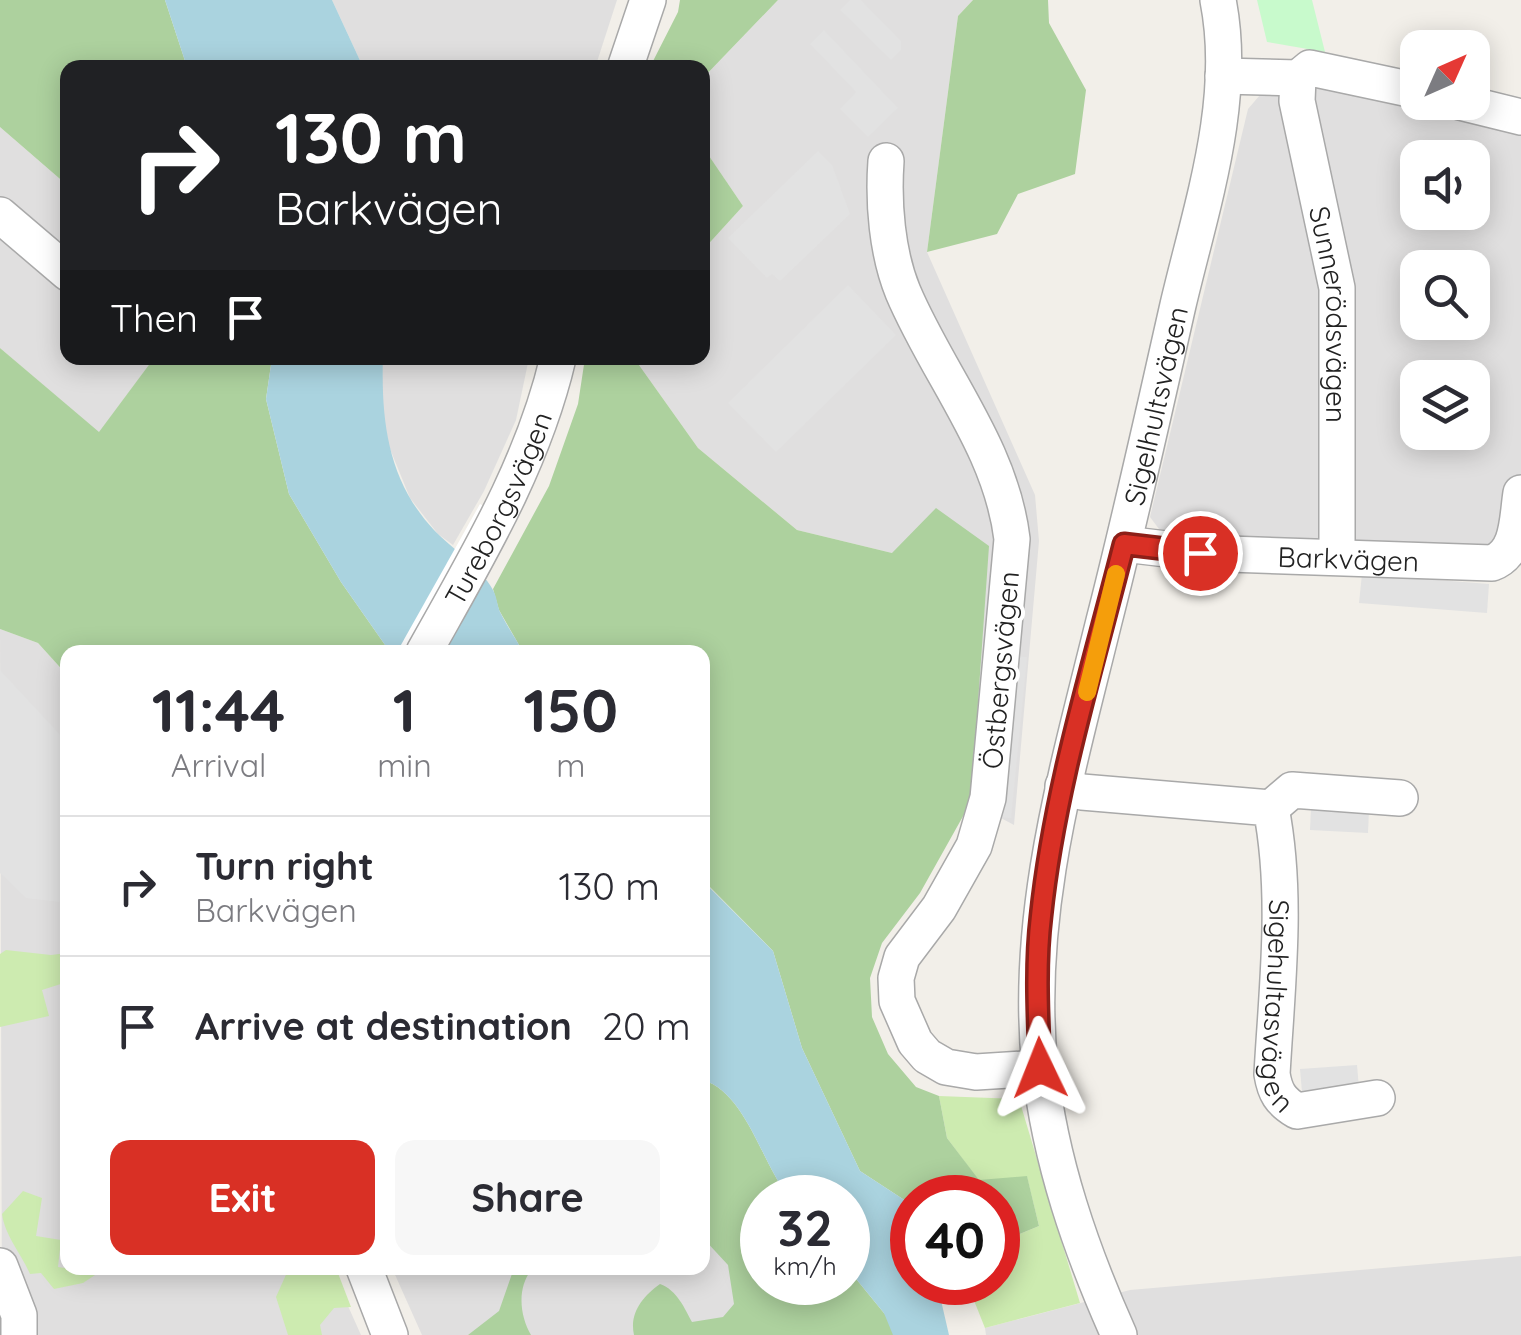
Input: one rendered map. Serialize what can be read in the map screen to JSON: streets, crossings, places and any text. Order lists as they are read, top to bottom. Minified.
{"streets":{"street":["Sunnerödsvägen","Sigelhultsvägen","Tureborgsvägen","Barkvägen","Östbergsvägen","Sigehultasvägen"]},"crossings":[["Sunnerödsvägen","Barkvägen"],["Sigelhultsvägen","Barkvägen"],["Sigelhultsvägen","Östbergsvägen"]],"north":"top right","page":{"turn":["130 m","Barkvägen"],"then":"Then","eta":["11:44","Arrival","1","min","150","m"],"list":[{"name":"Turn right","note":"Barkvägen","value":"130 m"},{"name":"Arrive at destination","value":"20 m"}],"buttons":["Exit","Share"],"speed":"32 km/h","limit":"40"}}
